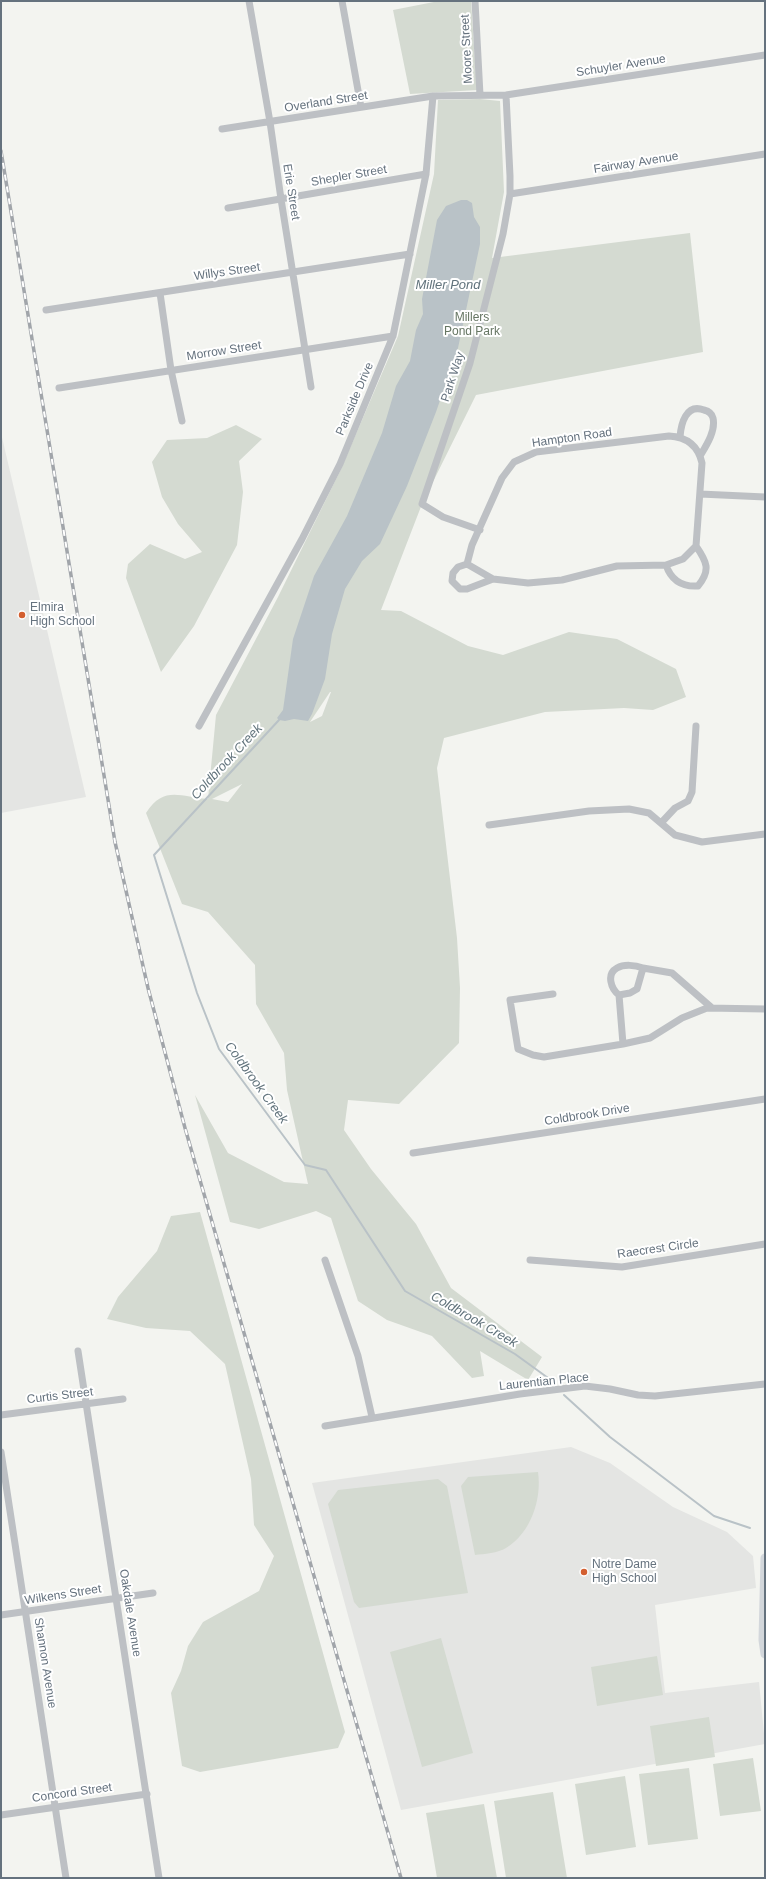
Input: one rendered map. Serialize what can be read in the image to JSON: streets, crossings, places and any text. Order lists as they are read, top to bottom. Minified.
{"streets":{"street":["Moore Street","Schuyler Avenue","Overland Street","Fairway Avenue","Shepler Street","Erie Street","Willys Street","Morrow Street","Park Way","Parkside Drive","Hampton Road","Coldbrook Drive","Raecrest Circle","Laurentian Place","Curtis Street","Wilkens Street","Oakdale Avenue","Shannon Avenue","Concord Street"]},"crossings":[["Moore Street","Schuyler Avenue"],["Schuyler Avenue","Park Way"],["Overland Street","Erie Street"],["Overland Street","Parkside Drive"],["Fairway Avenue","Park Way"],["Shepler Street","Erie Street"],["Shepler Street","Parkside Drive"],["Erie Street","Willys Street"],["Erie Street","Morrow Street"],["Willys Street","Parkside Drive"],["Morrow Street","Parkside Drive"],["Park Way","Hampton Road"],["Curtis Street","Oakdale Avenue"],["Wilkens Street","Oakdale Avenue"],["Wilkens Street","Shannon Avenue"],["Oakdale Avenue","Concord Street"],["Shannon Avenue","Concord Street"]],"water":["Miller Pond","Coldbrook Creek"],"parks":["Millers Pond Park"],"places":["Elmira High School","Notre Dame High School"]}
